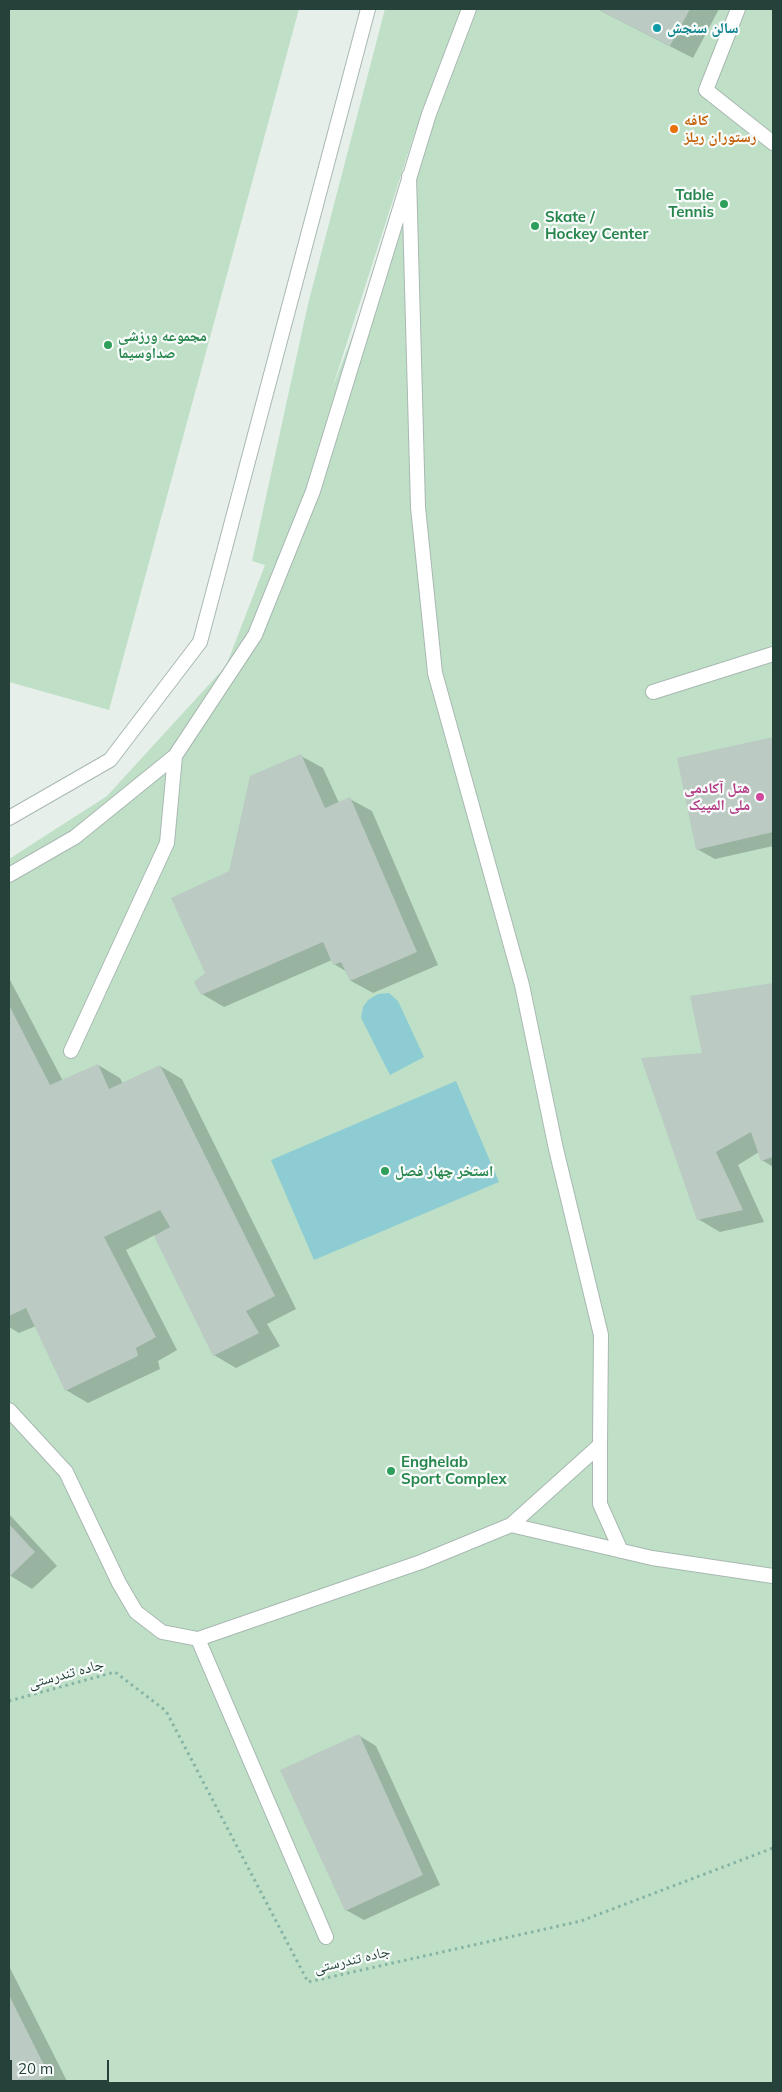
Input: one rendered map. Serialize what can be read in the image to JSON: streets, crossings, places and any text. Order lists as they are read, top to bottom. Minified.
{"streets":{"path":["جاده تندرستی"]},"places":["سالن سنجش","کافه رستوران ریلز","Table Tennis","Skate / Hockey Center","مجموعه ورزشی صداوسیما","هتل آکادمی ملی المپیک","استخر چهار فصل","Enghelab Sport Complex"],"scale_bar":"20 m"}
